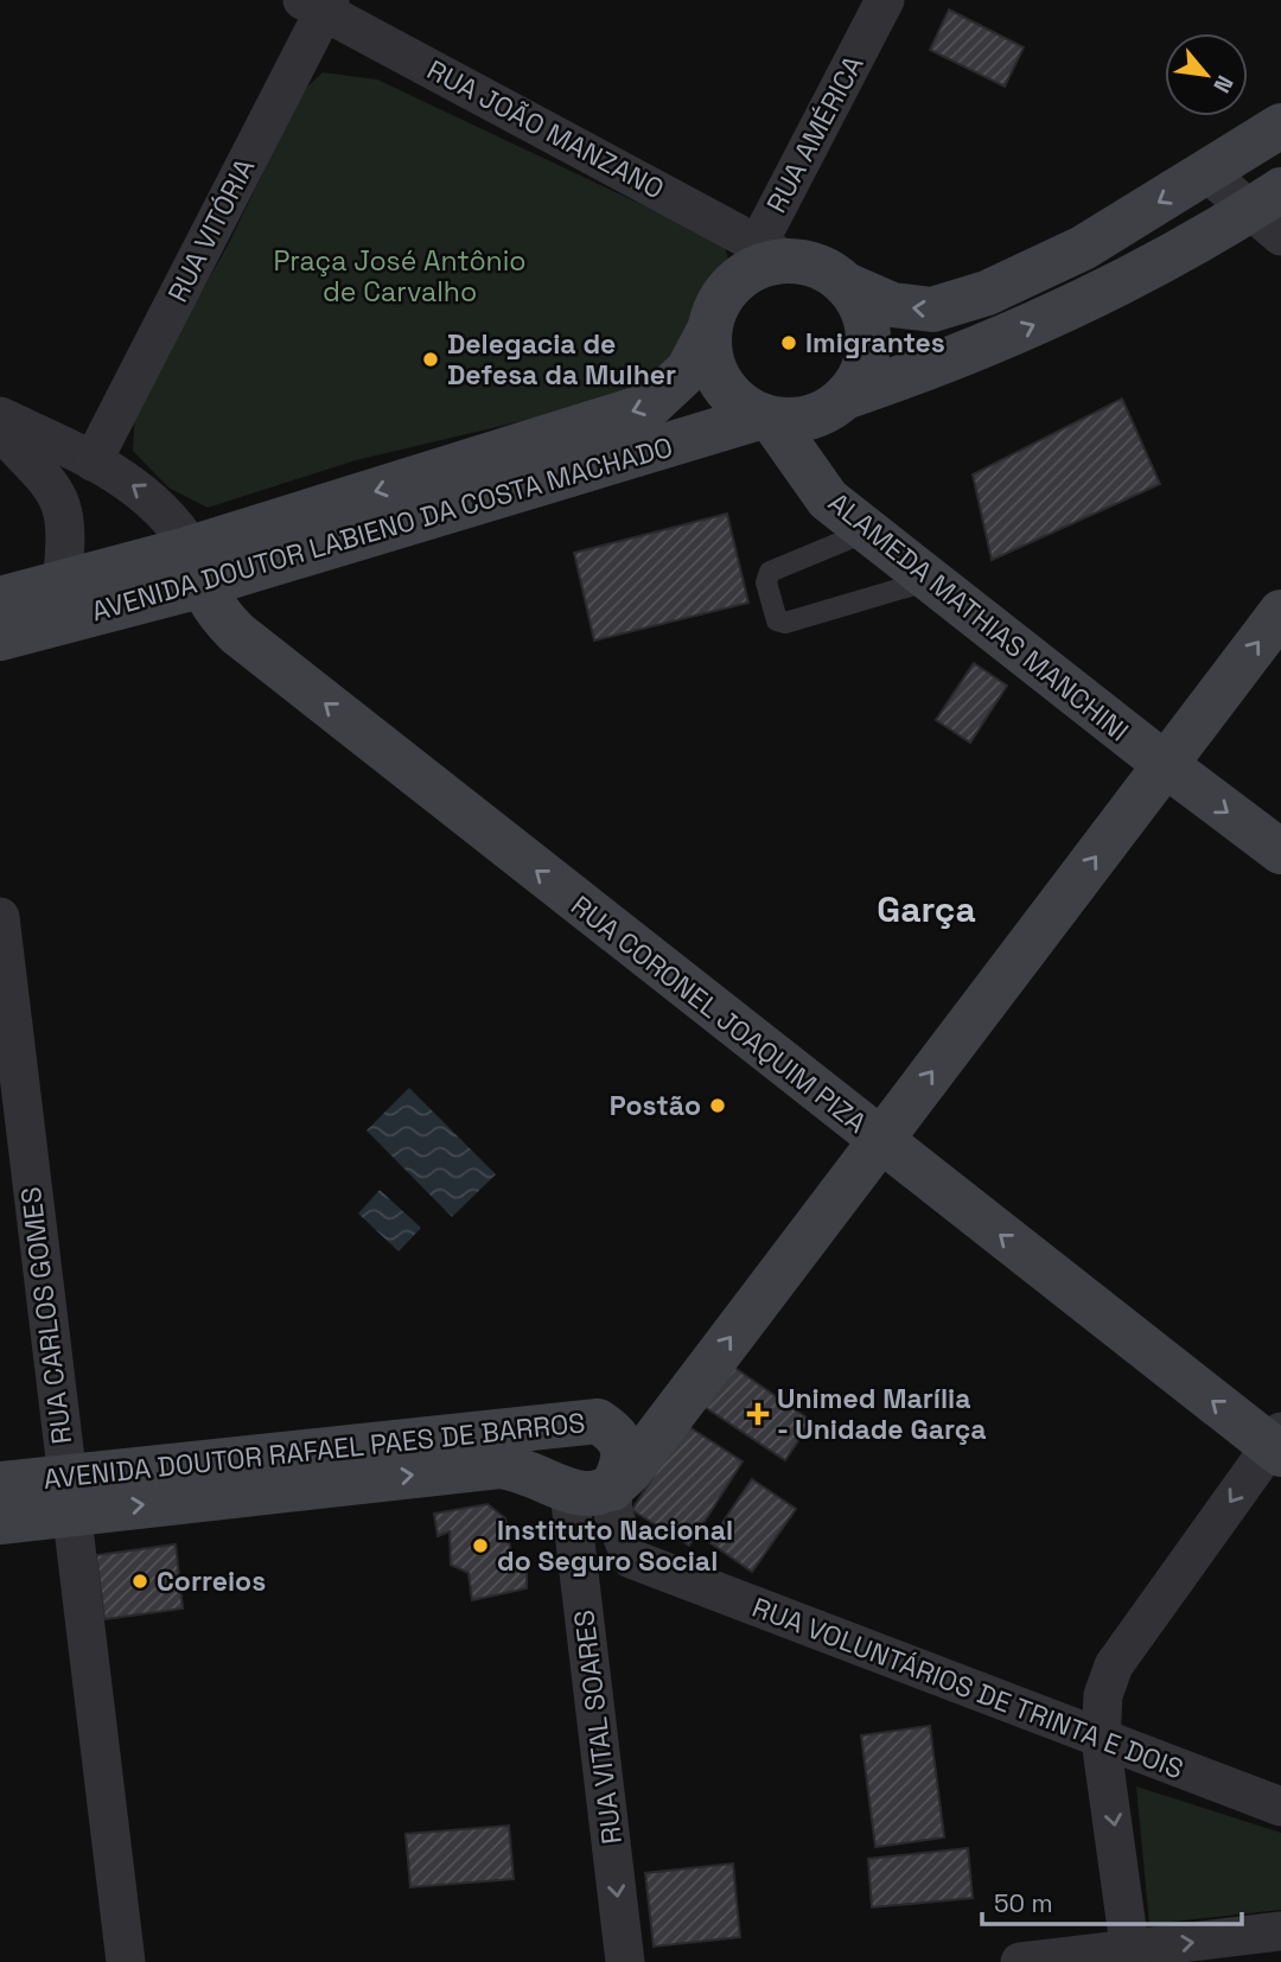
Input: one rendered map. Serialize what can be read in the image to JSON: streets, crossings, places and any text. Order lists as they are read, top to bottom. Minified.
{"streets":{"main road":["AVENIDA DOUTOR LABIENO DA COSTA MACHADO","ALAMEDA MATHIAS MANCHINI","RUA CORONEL JOAQUIM PIZA","AVENIDA DOUTOR RAFAEL PAES DE BARROS"],"street":["RUA JOÃO MANZANO","RUA AMÉRICA","RUA VITÓRIA","RUA CARLOS GOMES","RUA VOLUNTÁRIOS DE TRINTA E DOIS","RUA VITAL SOARES"]},"crossings":[["RUA JOÃO MANZANO","RUA AMÉRICA"],["RUA JOÃO MANZANO","RUA VITÓRIA"],["RUA JOÃO MANZANO","AVENIDA DOUTOR LABIENO DA COSTA MACHADO"],["RUA JOÃO MANZANO","ALAMEDA MATHIAS MANCHINI"],["RUA AMÉRICA","AVENIDA DOUTOR LABIENO DA COSTA MACHADO"],["RUA AMÉRICA","ALAMEDA MATHIAS MANCHINI"],["AVENIDA DOUTOR LABIENO DA COSTA MACHADO","ALAMEDA MATHIAS MANCHINI"],["AVENIDA DOUTOR LABIENO DA COSTA MACHADO","RUA CORONEL JOAQUIM PIZA"],["RUA CARLOS GOMES","AVENIDA DOUTOR RAFAEL PAES DE BARROS"],["AVENIDA DOUTOR RAFAEL PAES DE BARROS","RUA VITAL SOARES"]],"one_way":["RUA CORONEL JOAQUIM PIZA","AVENIDA DOUTOR RAFAEL PAES DE BARROS","RUA VITAL SOARES"],"districts":["Garça"],"parks":["Praça José Antônio de Carvalho"],"places":{"other":["Imigrantes","Delegacia de Defesa da Mulher","Postão","Instituto Nacional do Seguro Social","Correios"],"health":["Unimed Marília - Unidade Garça"]},"scale_bar":"50 m","north":"bottom right"}
